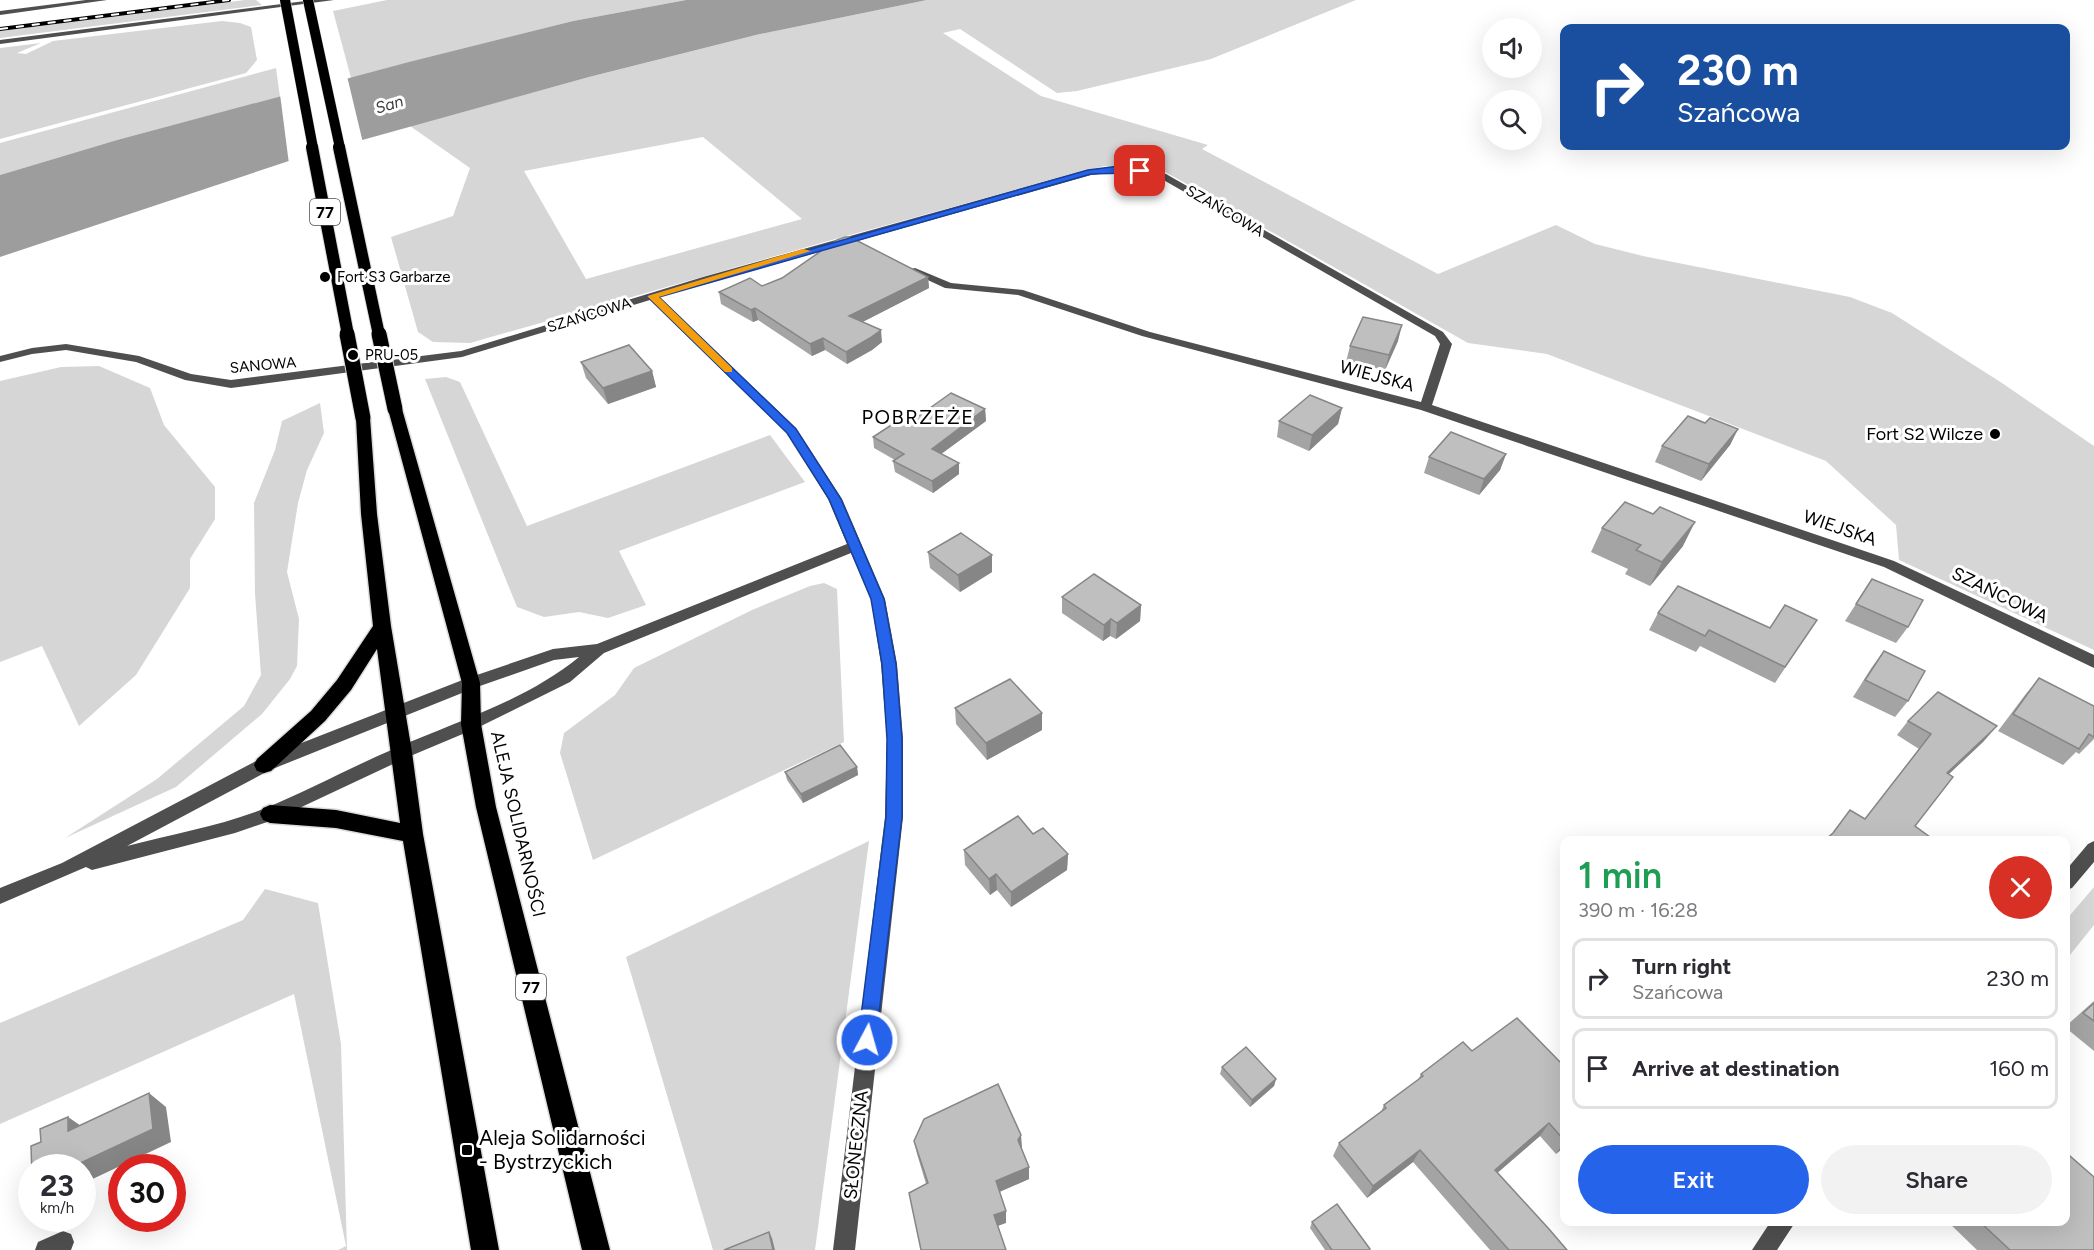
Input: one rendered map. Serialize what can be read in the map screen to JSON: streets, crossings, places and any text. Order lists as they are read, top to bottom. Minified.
{"streets":{"highway":["77","ALEJA SOLIDARNOŚCI"],"street":["SZAŃCOWA","SANOWA","WIEJSKA","SŁONECZNA"]},"crossings":[["SZAŃCOWA","SANOWA"],["SZAŃCOWA","WIEJSKA"],["SZAŃCOWA","SŁONECZNA"]],"districts":["POBRZEŻE"],"water":["San"],"places":{"other":["Fort S3 Garbarze","PRU-05","Fort S2 Wilcze"],"transit":["Aleja Solidarności - Bystrzyckich"]},"page":{"turn":["230 m","Szańcowa"],"heading":["1 min","390 m · 16:28"],"list":[{"name":"Turn right","note":"Szańcowa","value":"230 m"},{"name":"Arrive at destination","value":"160 m"}],"buttons":["Exit","Share"],"speed":"23 km/h","limit":"30"}}
